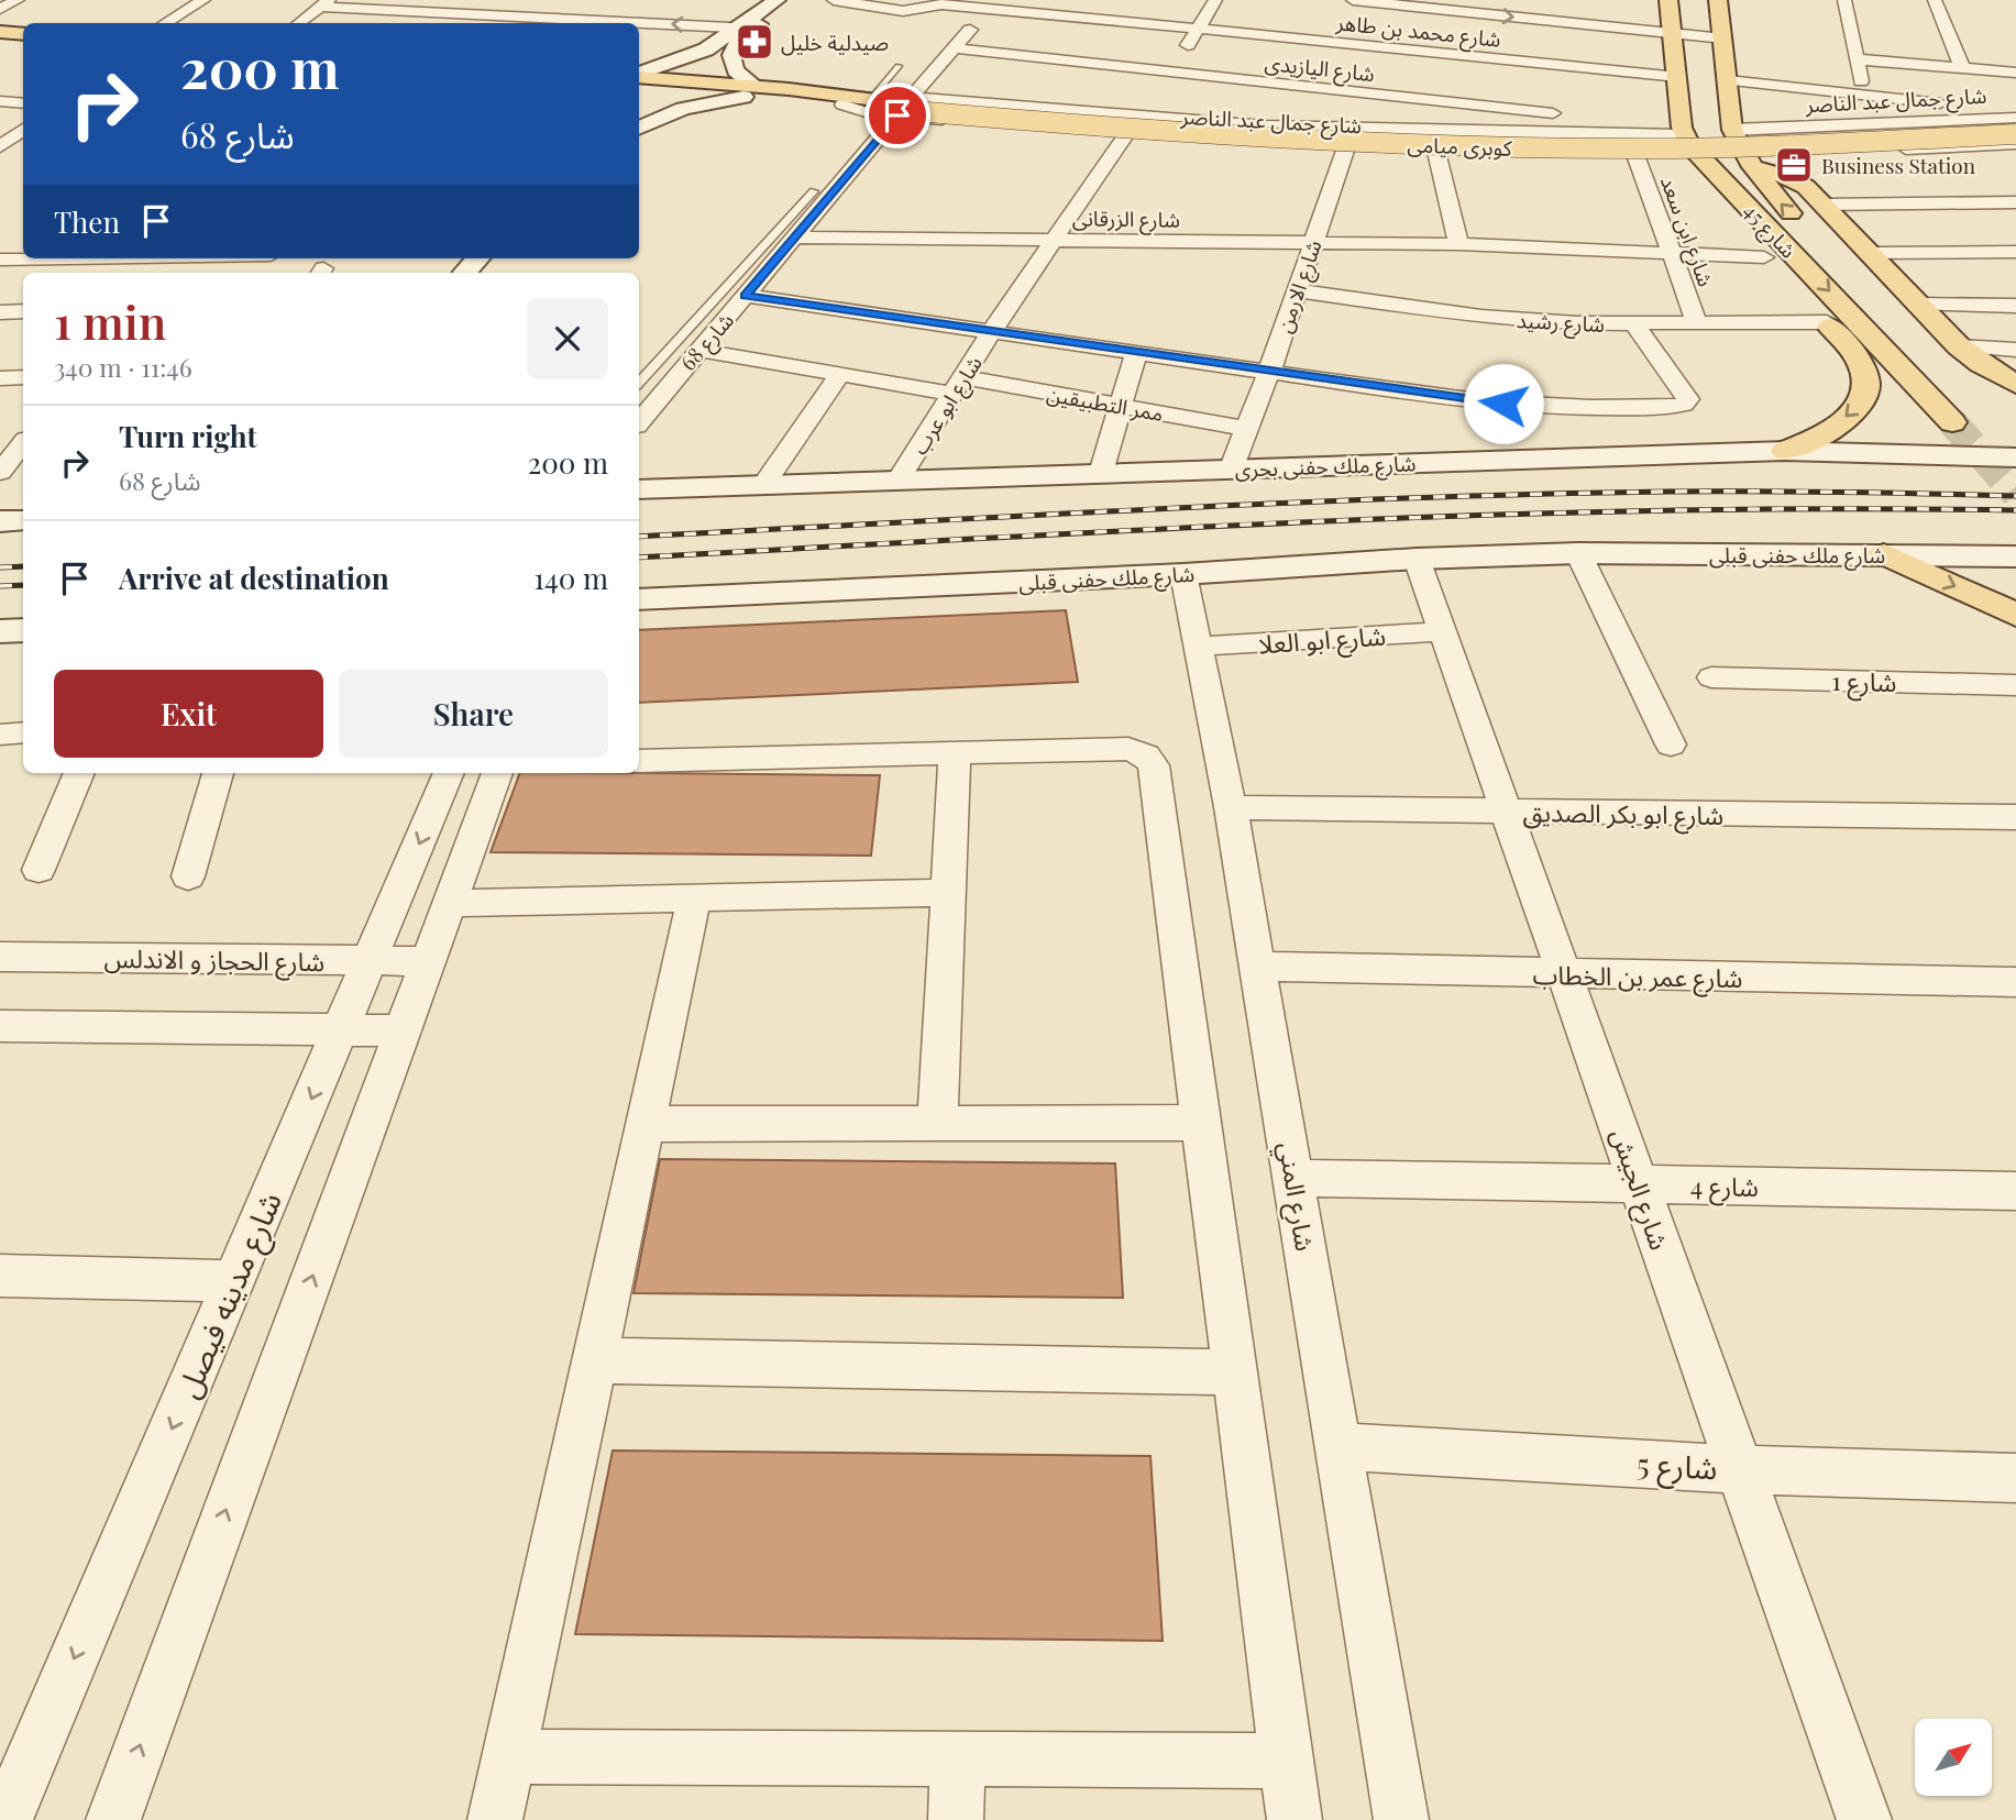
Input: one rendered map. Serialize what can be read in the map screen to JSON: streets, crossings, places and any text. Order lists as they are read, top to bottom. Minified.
{"streets":{"main road":["شارع جمال عبد الناصر","كوبرى ميامى","شارع 45"],"street":["شارع محمد بن طاهر","شارع اليازيدى","شارع الزرقانى","شارع ابن سعد","شارع الارمن","شارع رشيد","شارع 68","ممر التطبيقين","شارع ابو عرب","شارع ملك حفنى بحرى","شارع ملك حفنى قبلى","شارع ابو العلا","شارع 1","شارع ابو بكر الصديق","شارع الحجاز و الاندلس","شارع عمر بن الخطاب","شارع 4","شارع الجيش","شارع المني","شارع مدينه فيصل","شارع 5"]},"crossings":[["شارع محمد بن طاهر","شارع 68"],["شارع اليازيدى","شارع جمال عبد الناصر"],["شارع اليازيدى","شارع 45"],["شارع اليازيدى","شارع 68"],["شارع جمال عبد الناصر","كوبرى ميامى"],["شارع جمال عبد الناصر","شارع 45"],["شارع جمال عبد الناصر","شارع ابن سعد"],["شارع جمال عبد الناصر","شارع الارمن"],["شارع جمال عبد الناصر","شارع 68"],["شارع جمال عبد الناصر","شارع ابو عرب"],["كوبرى ميامى","شارع 68"],["شارع الزرقانى","شارع ابن سعد"],["شارع الزرقانى","شارع الارمن"],["شارع الزرقانى","شارع 68"],["شارع الزرقانى","شارع ابو عرب"],["شارع ابن سعد","شارع رشيد"],["شارع الارمن","شارع رشيد"],["شارع الارمن","ممر التطبيقين"],["شارع الارمن","شارع ملك حفنى بحرى"],["شارع 68","ممر التطبيقين"],["ممر التطبيقين","شارع ابو عرب"],["شارع ابو عرب","شارع ملك حفنى بحرى"],["شارع ملك حفنى قبلى","شارع الجيش"],["شارع ملك حفنى قبلى","شارع المني"],["شارع ابو العلا","شارع الجيش"],["شارع ابو العلا","شارع المني"],["شارع ابو بكر الصديق","شارع الجيش"],["شارع ابو بكر الصديق","شارع المني"],["شارع الحجاز و الاندلس","شارع مدينه فيصل"],["شارع عمر بن الخطاب","شارع الجيش"],["شارع عمر بن الخطاب","شارع المني"],["شارع 4","شارع الجيش"],["شارع 4","شارع المني"],["شارع الجيش","شارع 5"],["شارع المني","شارع 5"]],"places":{"pharmacy":["صيدلية خليل"],"office":["Business Station"]},"north":"top right","page":{"turn":["200 m","شارع 68"],"then":"Then","heading":["1 min","340 m · 11:46"],"list":[{"name":"Turn right","note":"شارع 68","value":"200 m"},{"name":"Arrive at destination","value":"140 m"}],"buttons":["Exit","Share"]}}
